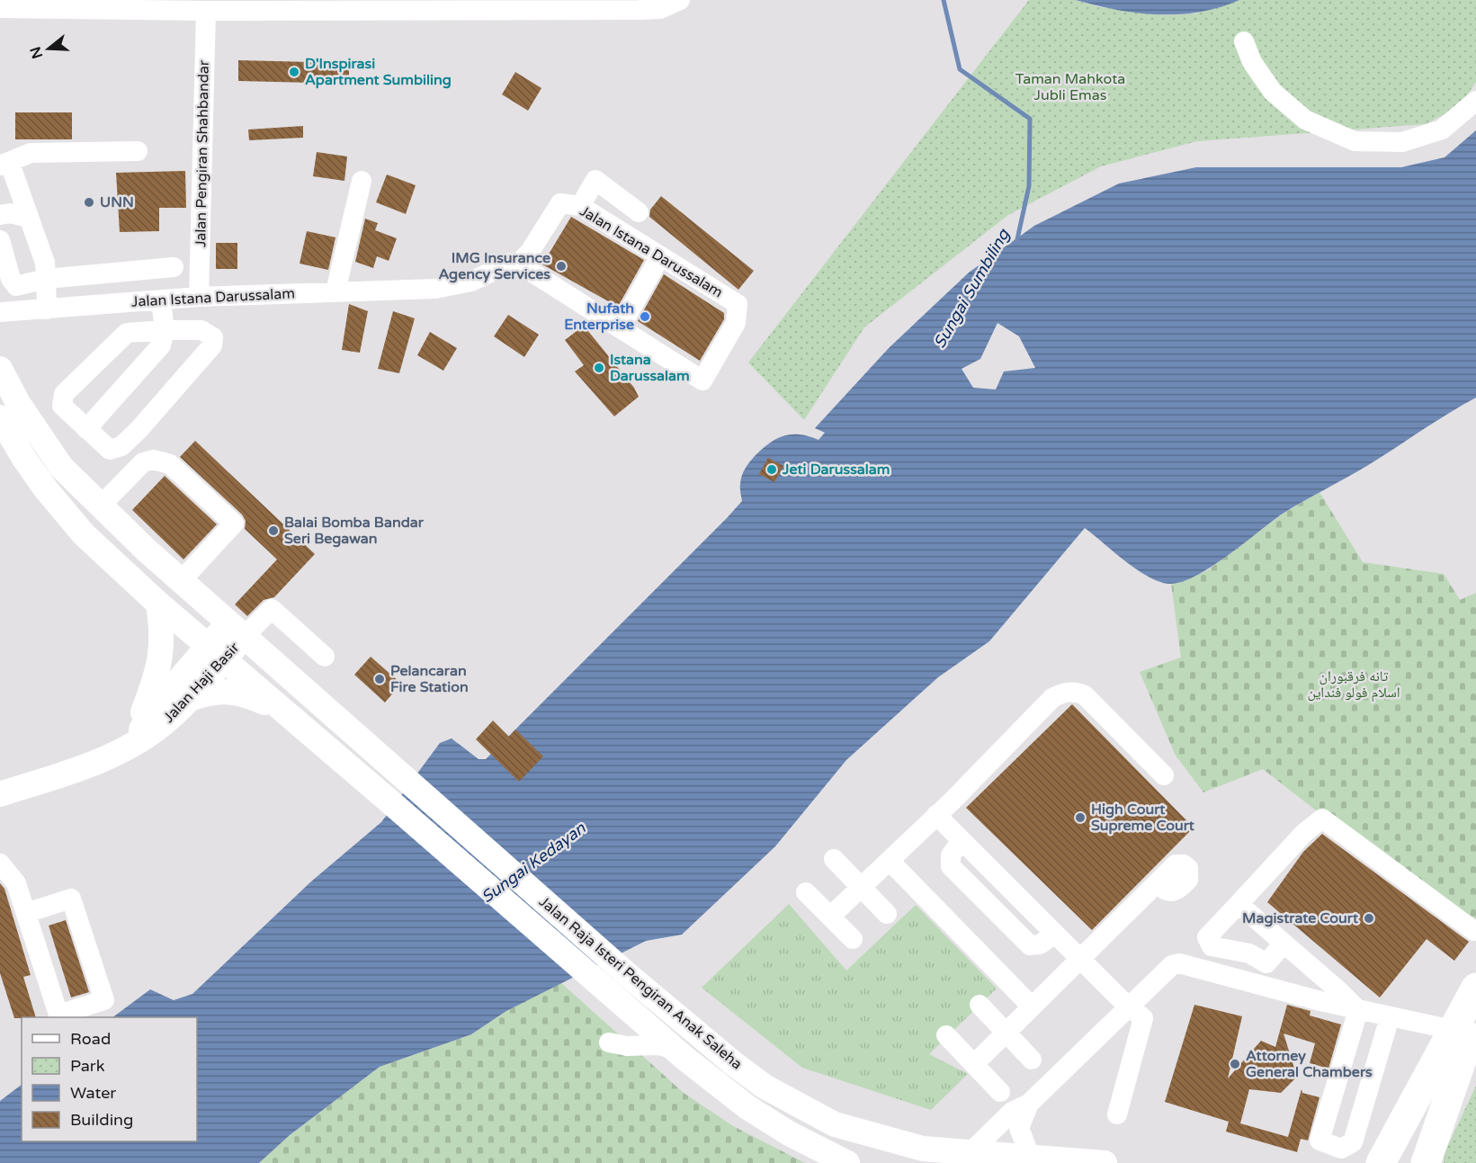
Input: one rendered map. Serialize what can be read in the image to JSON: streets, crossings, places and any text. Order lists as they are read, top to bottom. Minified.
{"streets":{"main road":["Jalan Haji Basir","Jalan Raja Isteri Pengiran Anak Saleha"],"street":["Jalan Pengiran Shahbandar","Jalan Istana Darussalam"]},"crossings":[["Jalan Pengiran Shahbandar","Jalan Istana Darussalam"],["Jalan Haji Basir","Jalan Raja Isteri Pengiran Anak Saleha"]],"water":["Sungai Sumbiling","Sungai Kedayan"],"parks":["Taman Mahkota Jubli Emas","تانه فرقبوران اسلام فولو فنداين"],"places":["D'Inspirasi Apartment Sumbiling","UNN","IMG Insurance Agency Services","Nufath Enterprise","Istana Darussalam","Jeti Darussalam","Balai Bomba Bandar Seri Begawan","Pelancaran Fire Station","High Court Supreme Court","Magistrate Court","Attorney General Chambers"],"legend":["Road","Park","Water","Building"],"north":"left"}
